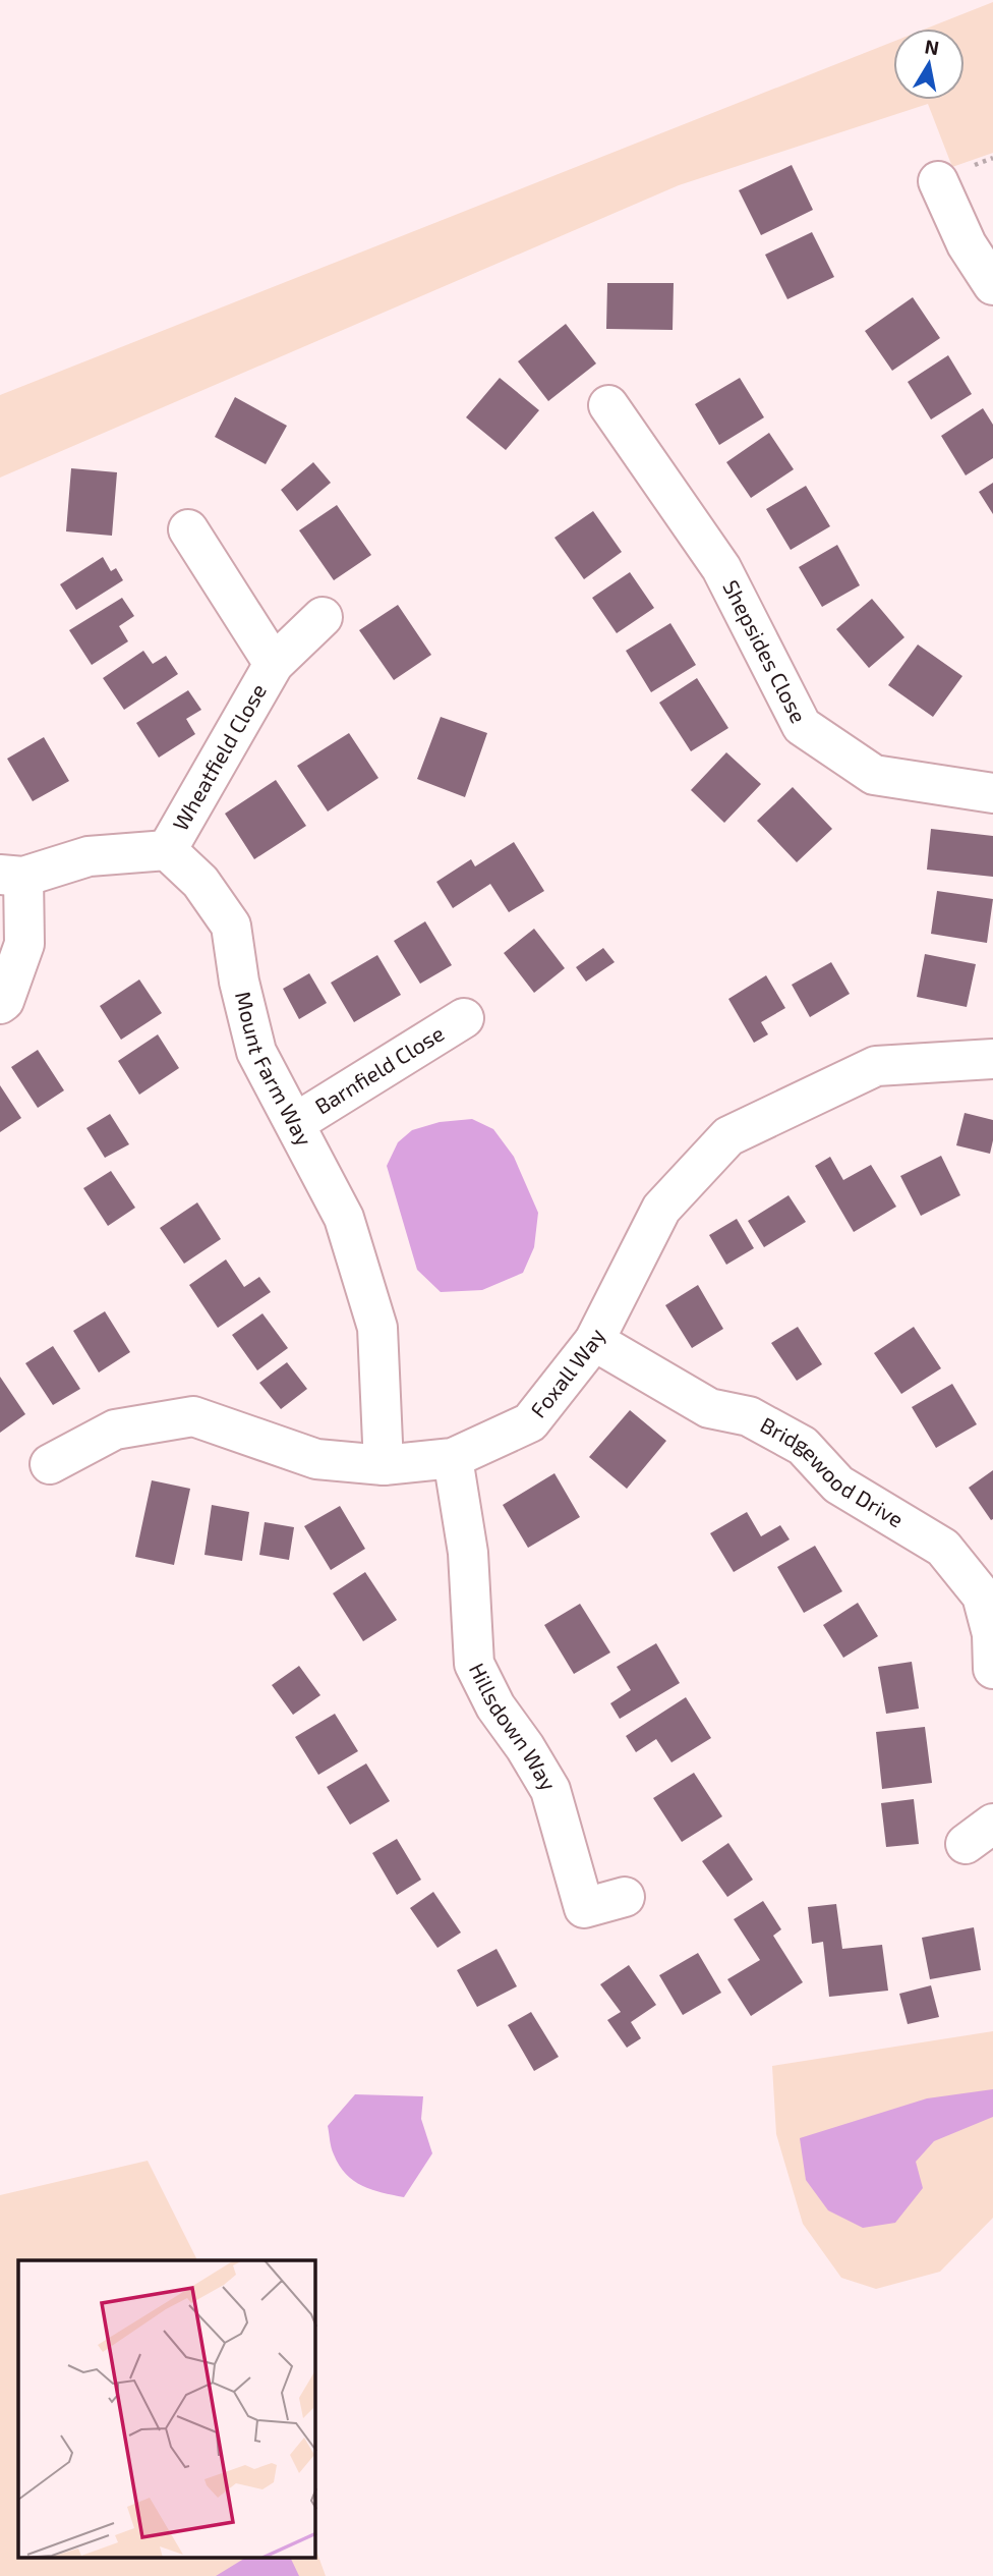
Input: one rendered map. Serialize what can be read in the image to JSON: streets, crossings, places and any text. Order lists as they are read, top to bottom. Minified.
{"streets":{"street":["Shepsides Close","Wheatfield Close","Mount Farm Way","Barnfield Close","Foxall Way","Bridgewood Drive","Hillsdown Way"]},"crossings":[["Wheatfield Close","Mount Farm Way"],["Mount Farm Way","Barnfield Close"],["Mount Farm Way","Foxall Way"],["Foxall Way","Bridgewood Drive"],["Foxall Way","Hillsdown Way"]],"north":"top"}
